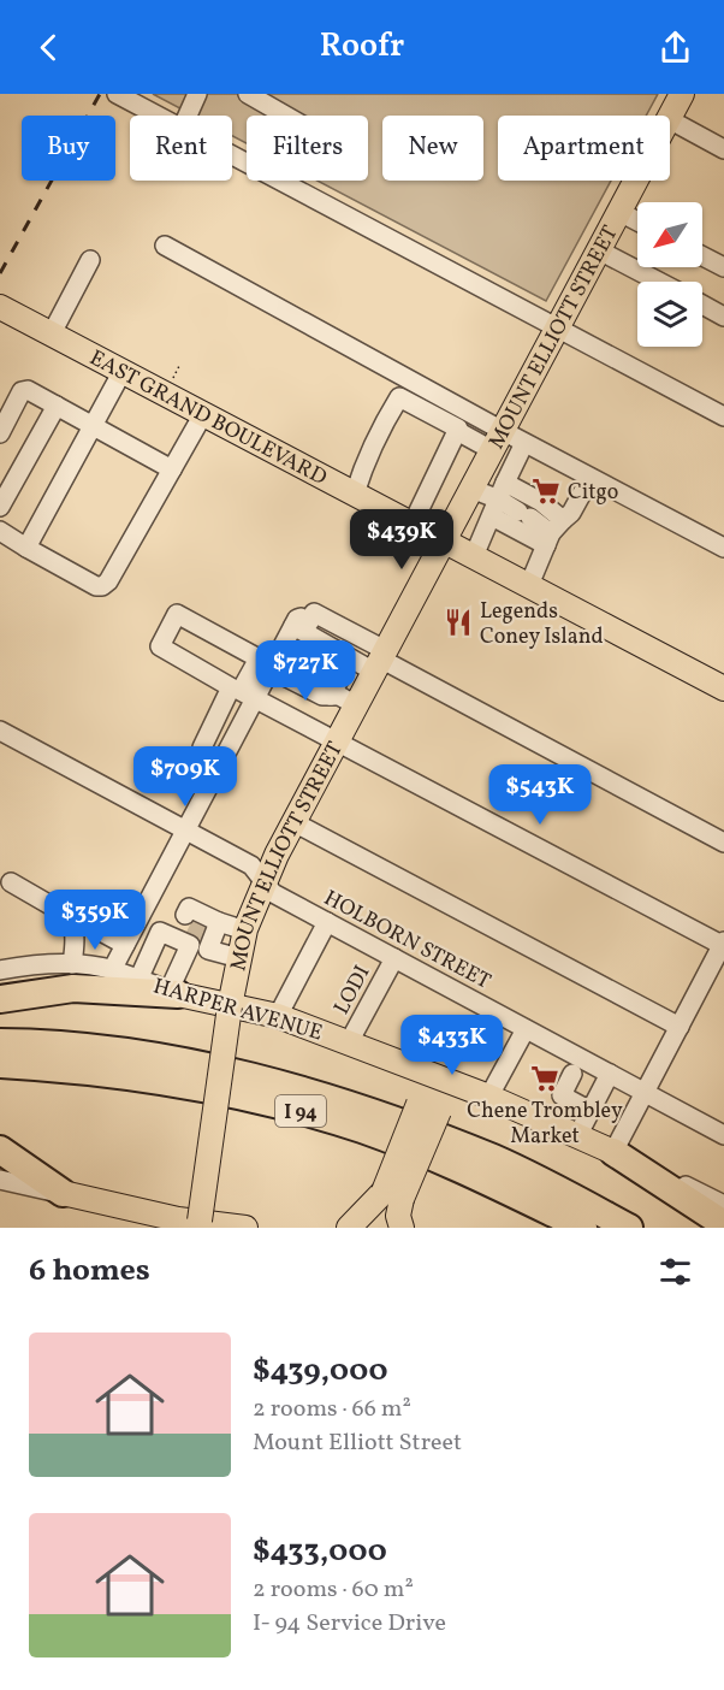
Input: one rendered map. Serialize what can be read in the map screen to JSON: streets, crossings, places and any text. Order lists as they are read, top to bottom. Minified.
{"streets":{"highway":["I 94"],"main road":["MOUNT ELLIOTT STREET","EAST GRAND BOULEVARD","HARPER AVENUE"],"street":["HOLBORN STREET","LODI"]},"crossings":[["MOUNT ELLIOTT STREET","EAST GRAND BOULEVARD"],["MOUNT ELLIOTT STREET","HOLBORN STREET"],["MOUNT ELLIOTT STREET","HARPER AVENUE"],["HOLBORN STREET","LODI"],["LODI","HARPER AVENUE"]],"places":{"supermarket":["Citgo","Chene Trombley Market"],"restaurant":["Legends Coney Island"]},"north":"bottom left","page":{"header":"Roofr","chip":["Buy","Rent","Filters","New","Apartment"],"price":["$439K","$727K","$709K","$543K","$359K","$433K"],"heading":"6 homes","list":[{"name":"$439,000","note":"2 rooms · 66 m² · Mount Elliott Street"},{"name":"$433,000","note":"2 rooms · 60 m² · I- 94 Service Drive"}]}}
